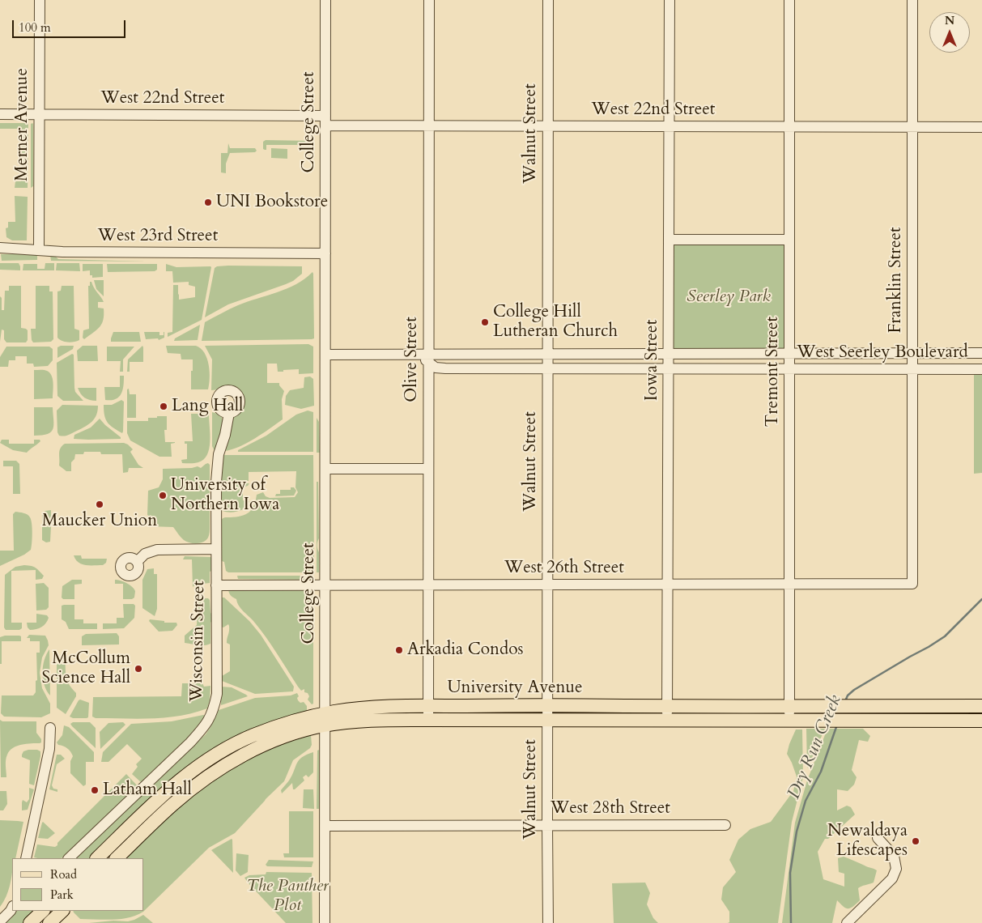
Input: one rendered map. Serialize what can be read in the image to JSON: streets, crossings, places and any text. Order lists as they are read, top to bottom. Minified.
{"streets":{"main road":["University Avenue"],"street":["West 22nd Street","College Street","Merner Avenue","Walnut Street","West 23rd Street","Franklin Street","West Seerley Boulevard","Olive Street","Iowa Street","Tremont Street","West 26th Street","Wisconsin Street","West 28th Street"]},"crossings":[["West 22nd Street","College Street"],["West 22nd Street","Merner Avenue"],["West 22nd Street","Walnut Street"],["West 22nd Street","Franklin Street"],["West 22nd Street","Olive Street"],["West 22nd Street","Iowa Street"],["West 22nd Street","Tremont Street"],["College Street","West 23rd Street"],["College Street","West Seerley Boulevard"],["College Street","West 26th Street"],["College Street","University Avenue"],["College Street","West 28th Street"],["Merner Avenue","West 23rd Street"],["Walnut Street","West Seerley Boulevard"],["Walnut Street","West 26th Street"],["Walnut Street","University Avenue"],["Walnut Street","West 28th Street"],["Franklin Street","West Seerley Boulevard"],["Franklin Street","West 26th Street"],["West Seerley Boulevard","Olive Street"],["West Seerley Boulevard","Iowa Street"],["West Seerley Boulevard","Tremont Street"],["Olive Street","West 26th Street"],["Olive Street","University Avenue"],["Iowa Street","West 26th Street"],["Iowa Street","University Avenue"],["Tremont Street","West 26th Street"],["Tremont Street","University Avenue"],["West 26th Street","Wisconsin Street"]],"water":["Dry Run Creek"],"parks":["Seerley Park","The Panther Plot"],"places":["UNI Bookstore","College Hill Lutheran Church","Lang Hall","University of Northern Iowa","Maucker Union","Arkadia Condos","McCollum Science Hall","Latham Hall","Newaldaya Lifescapes"],"legend":["Road","Park"],"scale_bar":"100 m","north":"top"}
